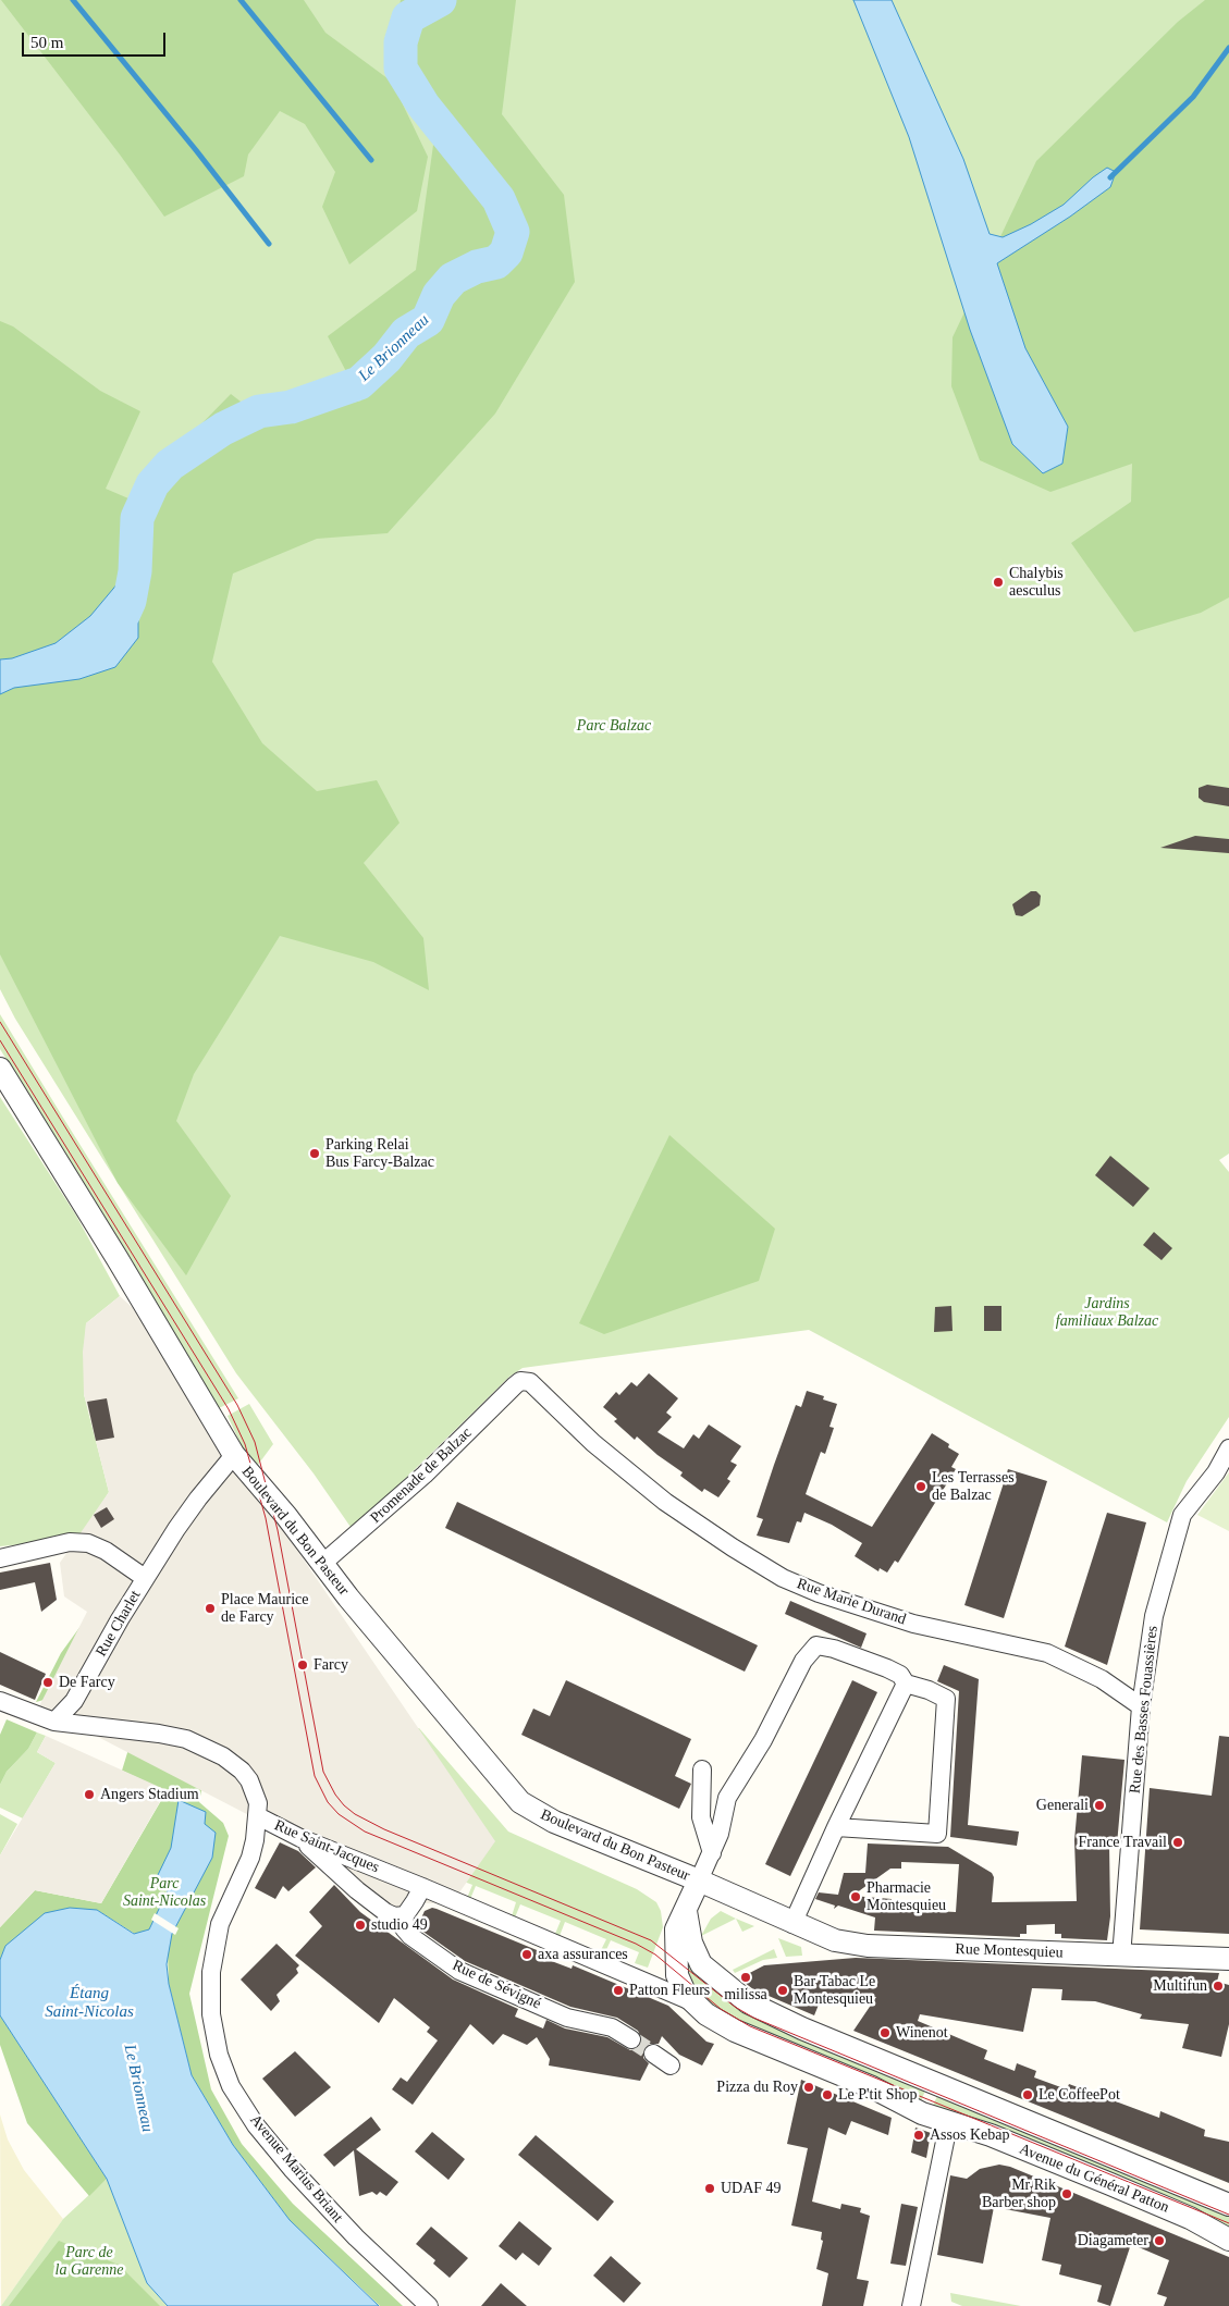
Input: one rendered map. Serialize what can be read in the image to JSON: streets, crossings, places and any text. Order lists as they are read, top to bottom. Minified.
{"streets":{"street":["Promenade de Balzac","Boulevard du Bon Pasteur","Rue Marie Durand","Rue Charlet","Rue des Basses Fouassières","Rue Saint-Jacques","Rue Montesquieu","Rue de Sévigné","Avenue Marius Briant","Avenue du Général Patton"]},"crossings":[["Promenade de Balzac","Boulevard du Bon Pasteur"],["Promenade de Balzac","Rue Marie Durand"],["Boulevard du Bon Pasteur","Rue Charlet"],["Boulevard du Bon Pasteur","Rue Montesquieu"],["Boulevard du Bon Pasteur","Avenue du Général Patton"],["Rue Marie Durand","Rue des Basses Fouassières"],["Rue Charlet","Rue Saint-Jacques"],["Rue des Basses Fouassières","Rue Montesquieu"],["Rue Saint-Jacques","Avenue Marius Briant"],["Rue Saint-Jacques","Avenue du Général Patton"],["Rue Montesquieu","Avenue du Général Patton"]],"water":["Le Brionneau","Étang Saint-Nicolas"],"parks":["Parc Balzac","Jardins familiaux Balzac","Parc Saint-Nicolas","Parc de la Garenne"],"places":["Chalybis aesculus","Parking Relai Bus Farcy-Balzac","Les Terrasses de Balzac","Place Maurice de Farcy","Farcy","De Farcy","Angers Stadium","Generali","France Travail","Pharmacie Montesquieu","studio 49","axa assurances","milissa","Multifun","Patton Fleurs","Bar Tabac Le Montesquieu","Winenot","Pizza du Roy","Le P'tit Shop","Le CoffeePot","Assos Kebap","UDAF 49","Mr Rik Barber shop","Diagameter"],"scale_bar":"50 m"}
